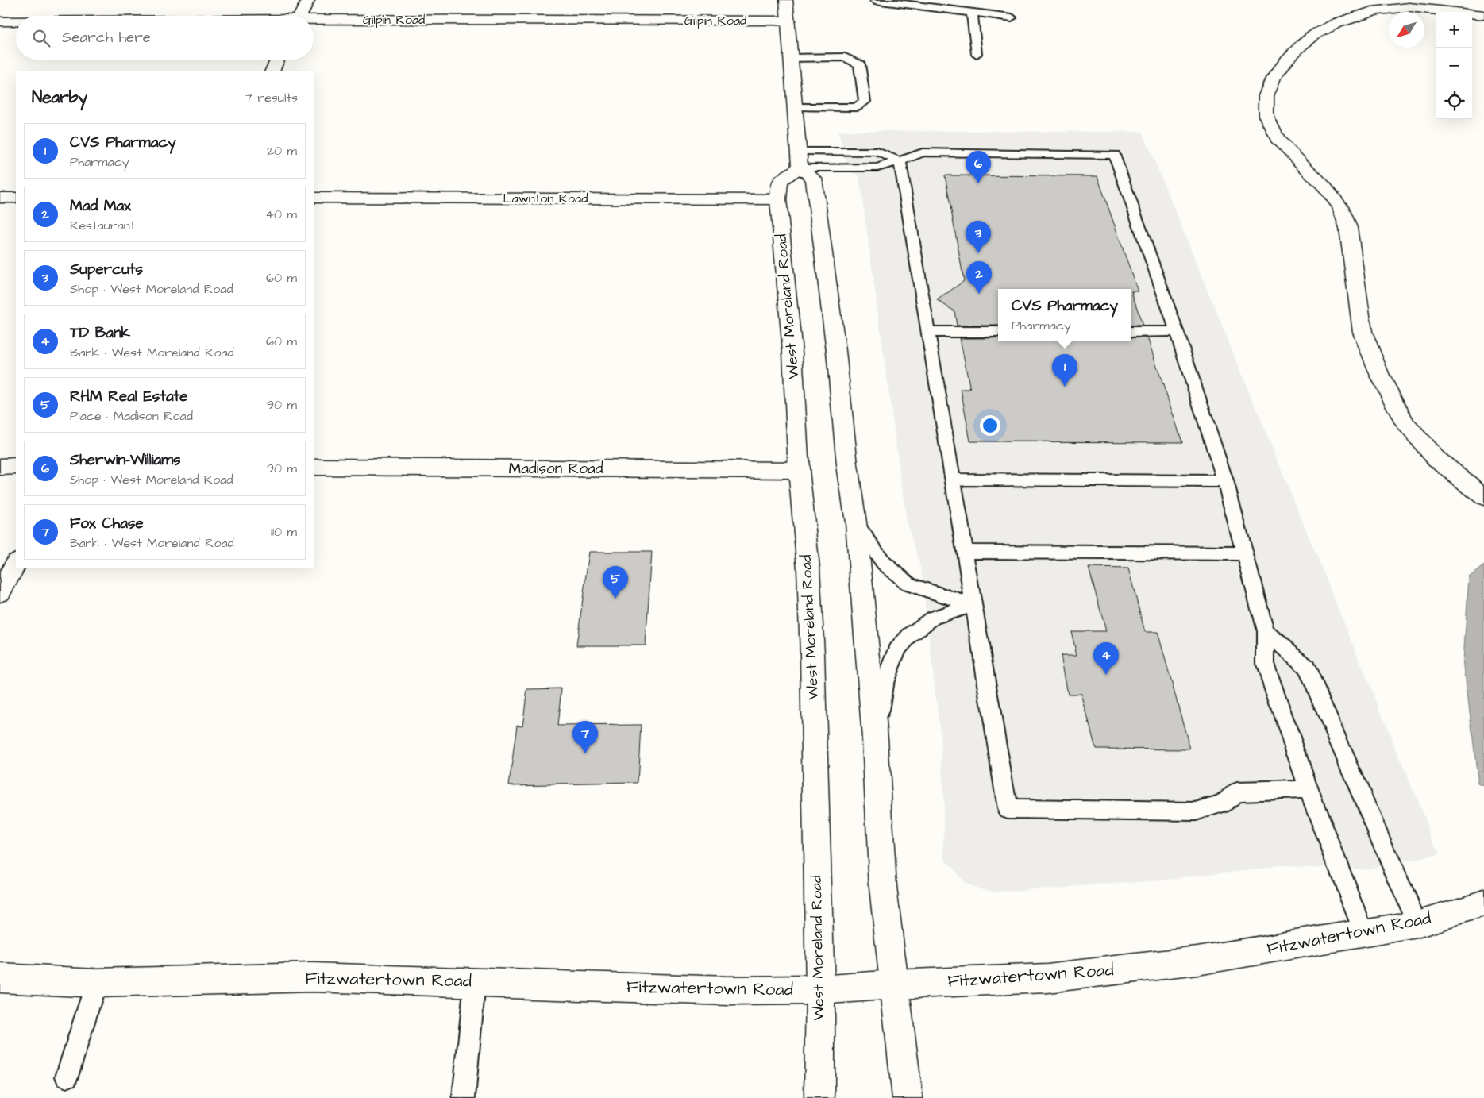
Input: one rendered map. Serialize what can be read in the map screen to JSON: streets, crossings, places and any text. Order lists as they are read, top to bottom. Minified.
{"streets":{"street":["Gilpin Road","Lawnton Road","West Moreland Road","Madison Road","Fitzwatertown Road"]},"crossings":[["Lawnton Road","West Moreland Road"],["West Moreland Road","Madison Road"],["West Moreland Road","Fitzwatertown Road"]],"north":"bottom left","page":{"map_buttons":["+","−"],"search":"Search here","heading":["Nearby","7 results"],"list":[{"mark":"1","name":"CVS Pharmacy","note":"Pharmacy","value":"20 m"},{"mark":"2","name":"Mad Max","note":"Restaurant","value":"40 m"},{"mark":"3","name":"Supercuts","note":"Shop · West Moreland Road","value":"60 m"},{"mark":"4","name":"TD Bank","note":"Bank · West Moreland Road","value":"60 m"},{"mark":"5","name":"RHM Real Estate","note":"Place · Madison Road","value":"90 m"},{"mark":"6","name":"Sherwin-Williams","note":"Shop · West Moreland Road","value":"90 m"},{"mark":"7","name":"Fox Chase","note":"Bank · West Moreland Road","value":"110 m"}],"pins":["6","3","2","1","5","4","7"],"popup":["CVS Pharmacy","Pharmacy"]}}
